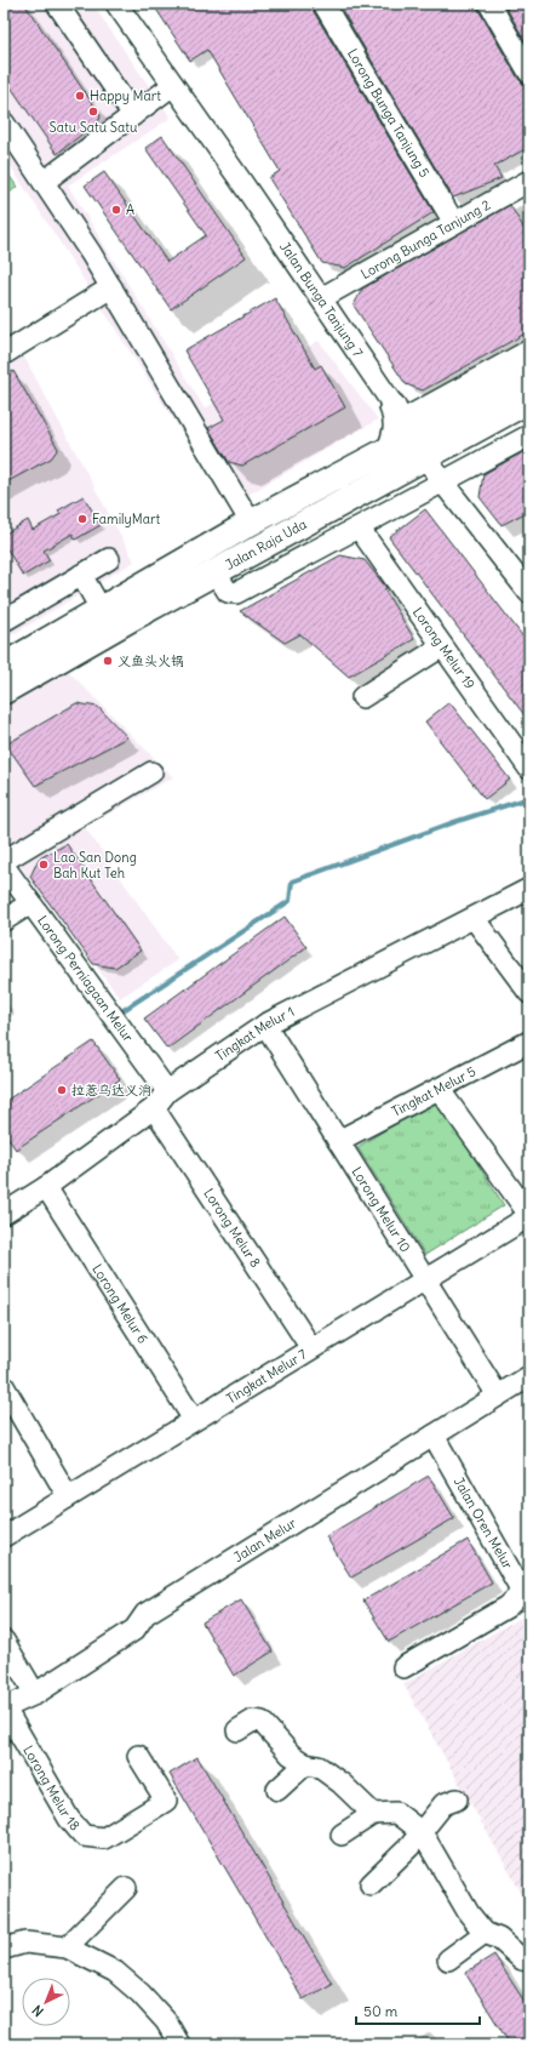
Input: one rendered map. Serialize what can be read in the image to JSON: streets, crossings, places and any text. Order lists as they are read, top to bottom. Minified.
{"streets":{"main road":["Jalan Raja Uda"],"street":["Lorong Bunga Tanjung 5","Lorong Bunga Tanjung 2","Jalan Bunga Tanjung 7","Lorong Melur 19","Lorong Perniagaan Melur","Tingkat Melur 1","Tingkat Melur 5","Lorong Melur 10","Lorong Melur 8","Lorong Melur 6","Tingkat Melur 7","Jalan Oren Melur","Jalan Melur","Lorong Melur 18"]},"crossings":[["Lorong Bunga Tanjung 5","Lorong Bunga Tanjung 2"],["Lorong Bunga Tanjung 2","Jalan Bunga Tanjung 7"],["Jalan Bunga Tanjung 7","Jalan Raja Uda"],["Jalan Raja Uda","Lorong Melur 19"],["Lorong Perniagaan Melur","Tingkat Melur 1"],["Tingkat Melur 1","Lorong Melur 10"],["Tingkat Melur 1","Lorong Melur 8"],["Tingkat Melur 1","Lorong Melur 6"],["Tingkat Melur 5","Lorong Melur 10"],["Lorong Melur 10","Tingkat Melur 7"],["Lorong Melur 10","Jalan Melur"],["Lorong Melur 8","Tingkat Melur 7"],["Lorong Melur 6","Tingkat Melur 7"],["Jalan Oren Melur","Jalan Melur"],["Jalan Melur","Lorong Melur 18"]],"places":["Happy Mart","Satu Satu Satu","A","FamilyMart","义鱼头火锅","Lao San Dong Bah Kut Teh","拉惹乌达义消"],"scale_bar":"50 m","north":"bottom left"}
